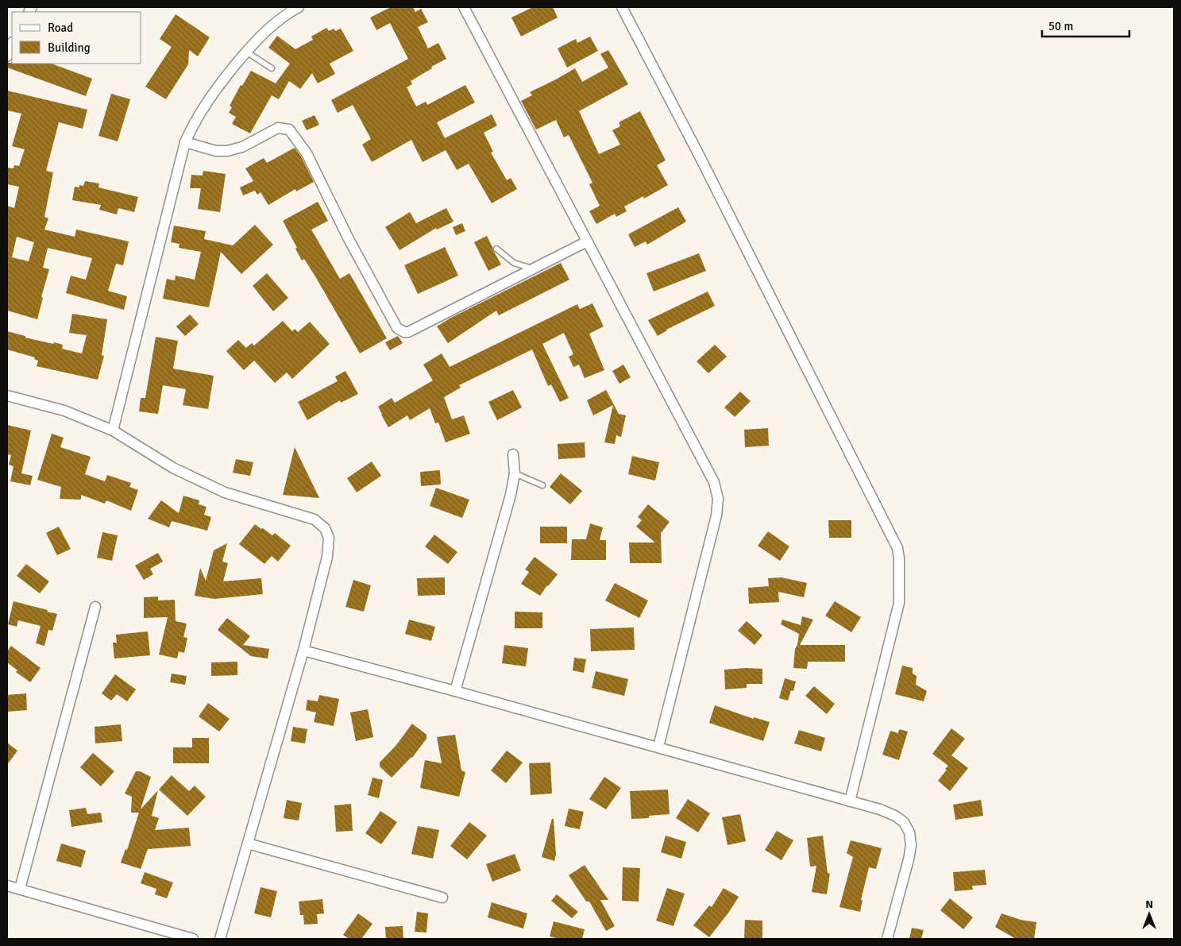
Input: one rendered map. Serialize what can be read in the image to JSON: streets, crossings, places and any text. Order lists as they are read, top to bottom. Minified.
{"legend":["Road","Building"],"scale_bar":"50 m","north":"top"}
